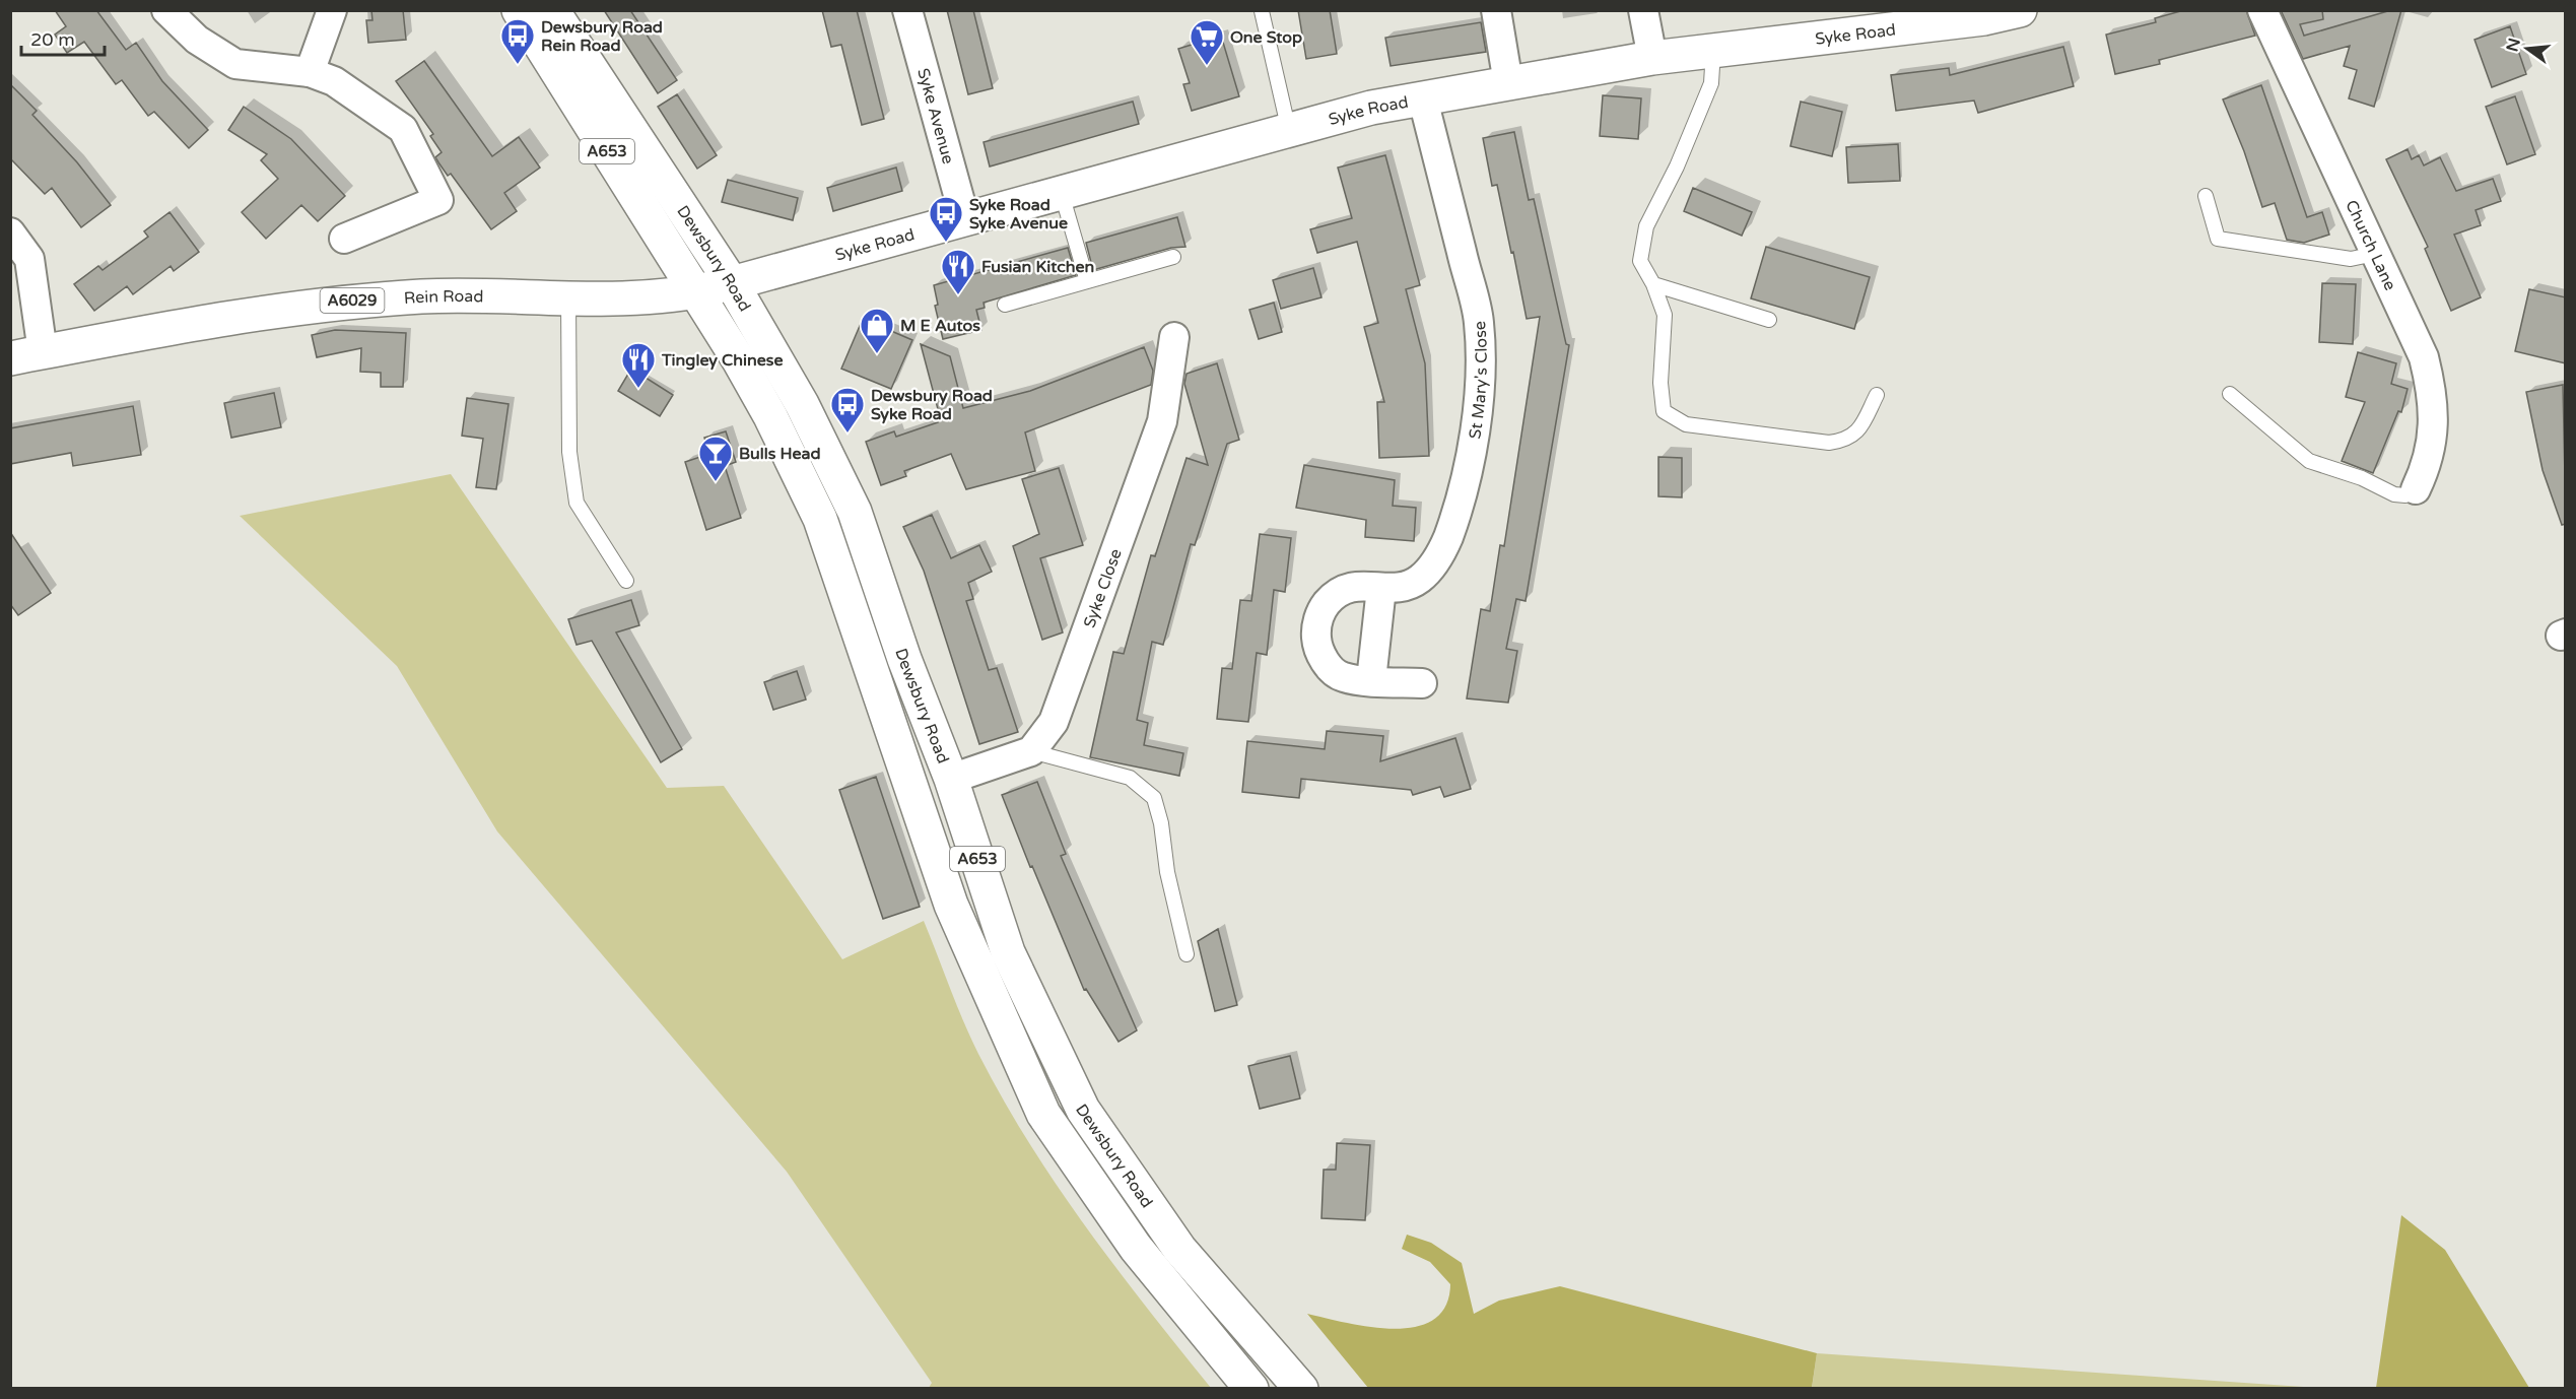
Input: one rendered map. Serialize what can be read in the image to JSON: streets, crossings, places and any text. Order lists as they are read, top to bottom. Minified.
{"streets":{"main road":["Syke Road","A653","Dewsbury Road","Rein Road","A6029"],"street":["Syke Avenue","Church Lane","St Mary's Close","Syke Close"]},"crossings":[["Syke Road","Syke Avenue"],["Syke Road","Dewsbury Road"],["Syke Road","Rein Road"],["Syke Road","St Mary's Close"],["Dewsbury Road","Rein Road"]],"places":{"bus stop":["Dewsbury Road Rein Road","Syke Road Syke Avenue","Dewsbury Road Syke Road"],"supermarket":["One Stop"],"restaurant":["Fusian Kitchen","Tingley Chinese"],"shop":["M E Autos"],"bar":["Bulls Head"]},"scale_bar":"20 m","north":"left"}
